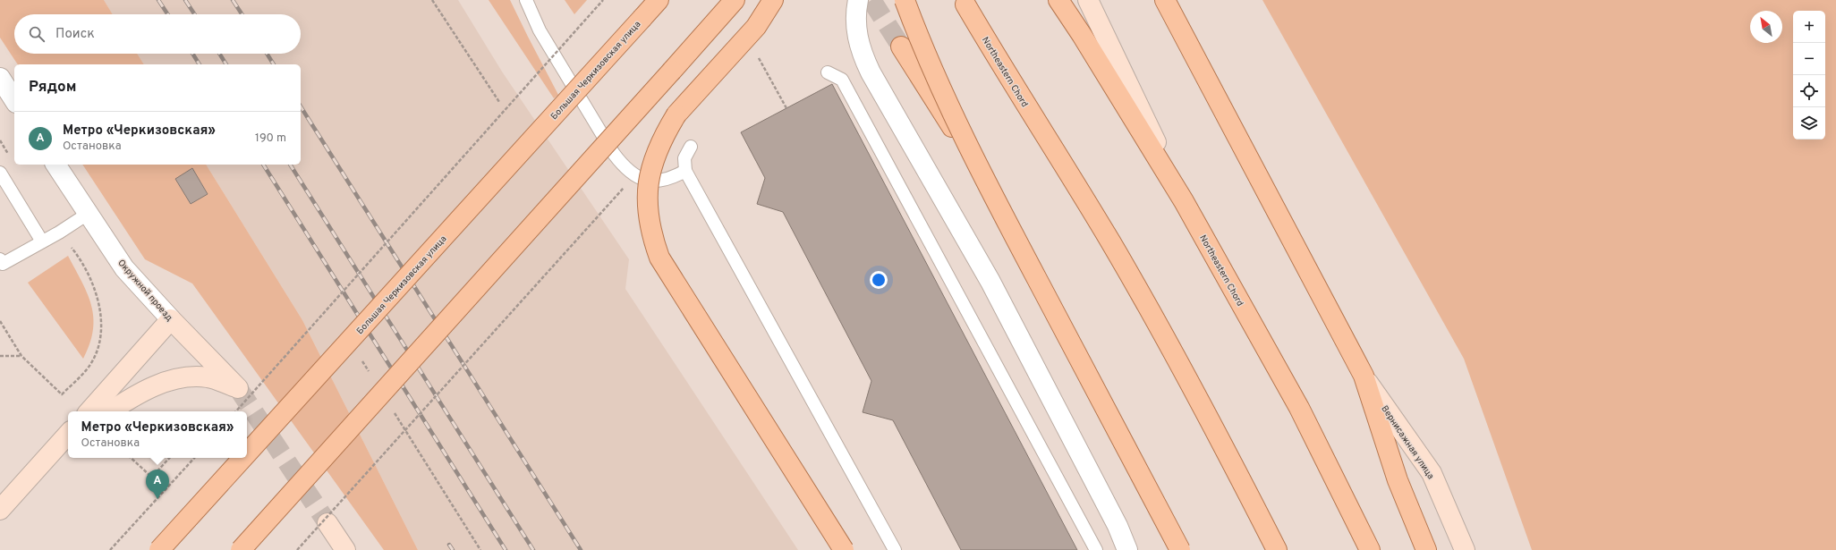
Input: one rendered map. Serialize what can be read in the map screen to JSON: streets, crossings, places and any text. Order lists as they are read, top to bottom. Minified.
{"streets":{"main road":["Большая Черкизовская улица","Northeastern Chord"],"street":["Окружной проезд","Вернисажная улица"]},"north":"top left","page":{"map_buttons":["+","−"],"search":"Поиск","heading":"Рядом","list":[{"mark":"A","name":"Метро «Черкизовская»","note":"Остановка","value":"190 m"}],"popup":["Метро «Черкизовская»","Остановка"],"pins":"A"}}
